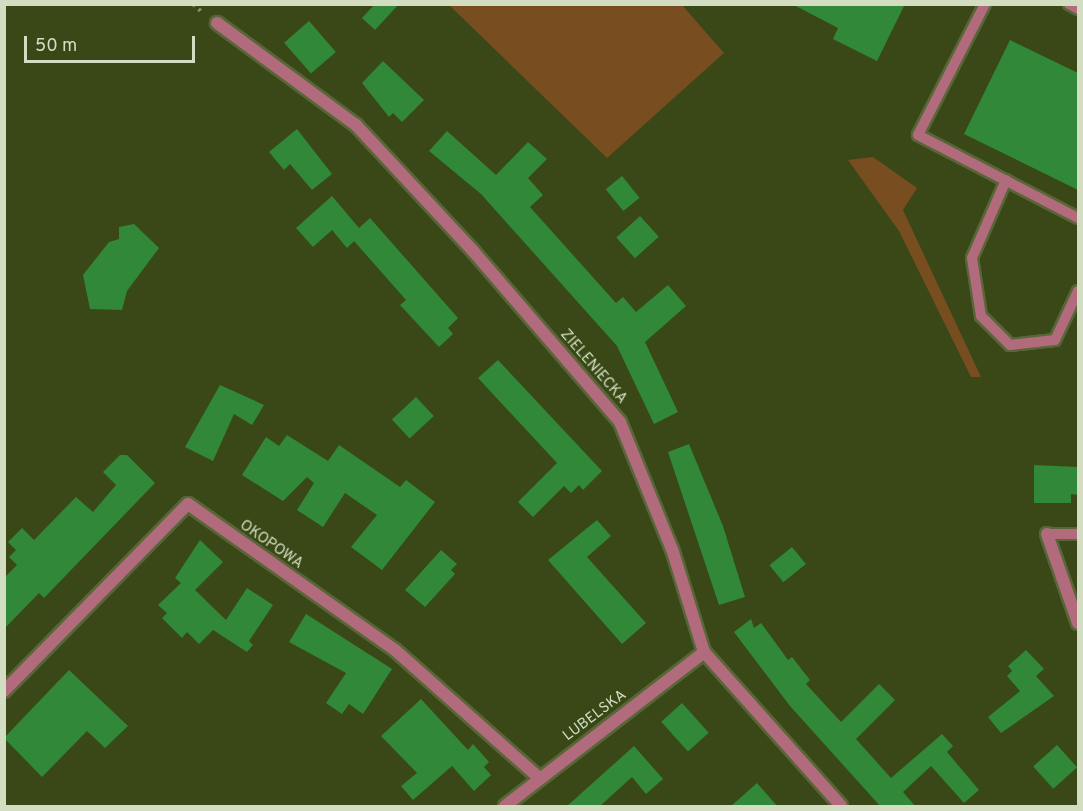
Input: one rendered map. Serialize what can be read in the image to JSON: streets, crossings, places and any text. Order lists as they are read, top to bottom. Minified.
{"streets":{"street":["ZIELENIECKA","OKOPOWA","LUBELSKA"]},"crossings":[["ZIELENIECKA","LUBELSKA"],["OKOPOWA","LUBELSKA"]],"scale_bar":"50 m"}
